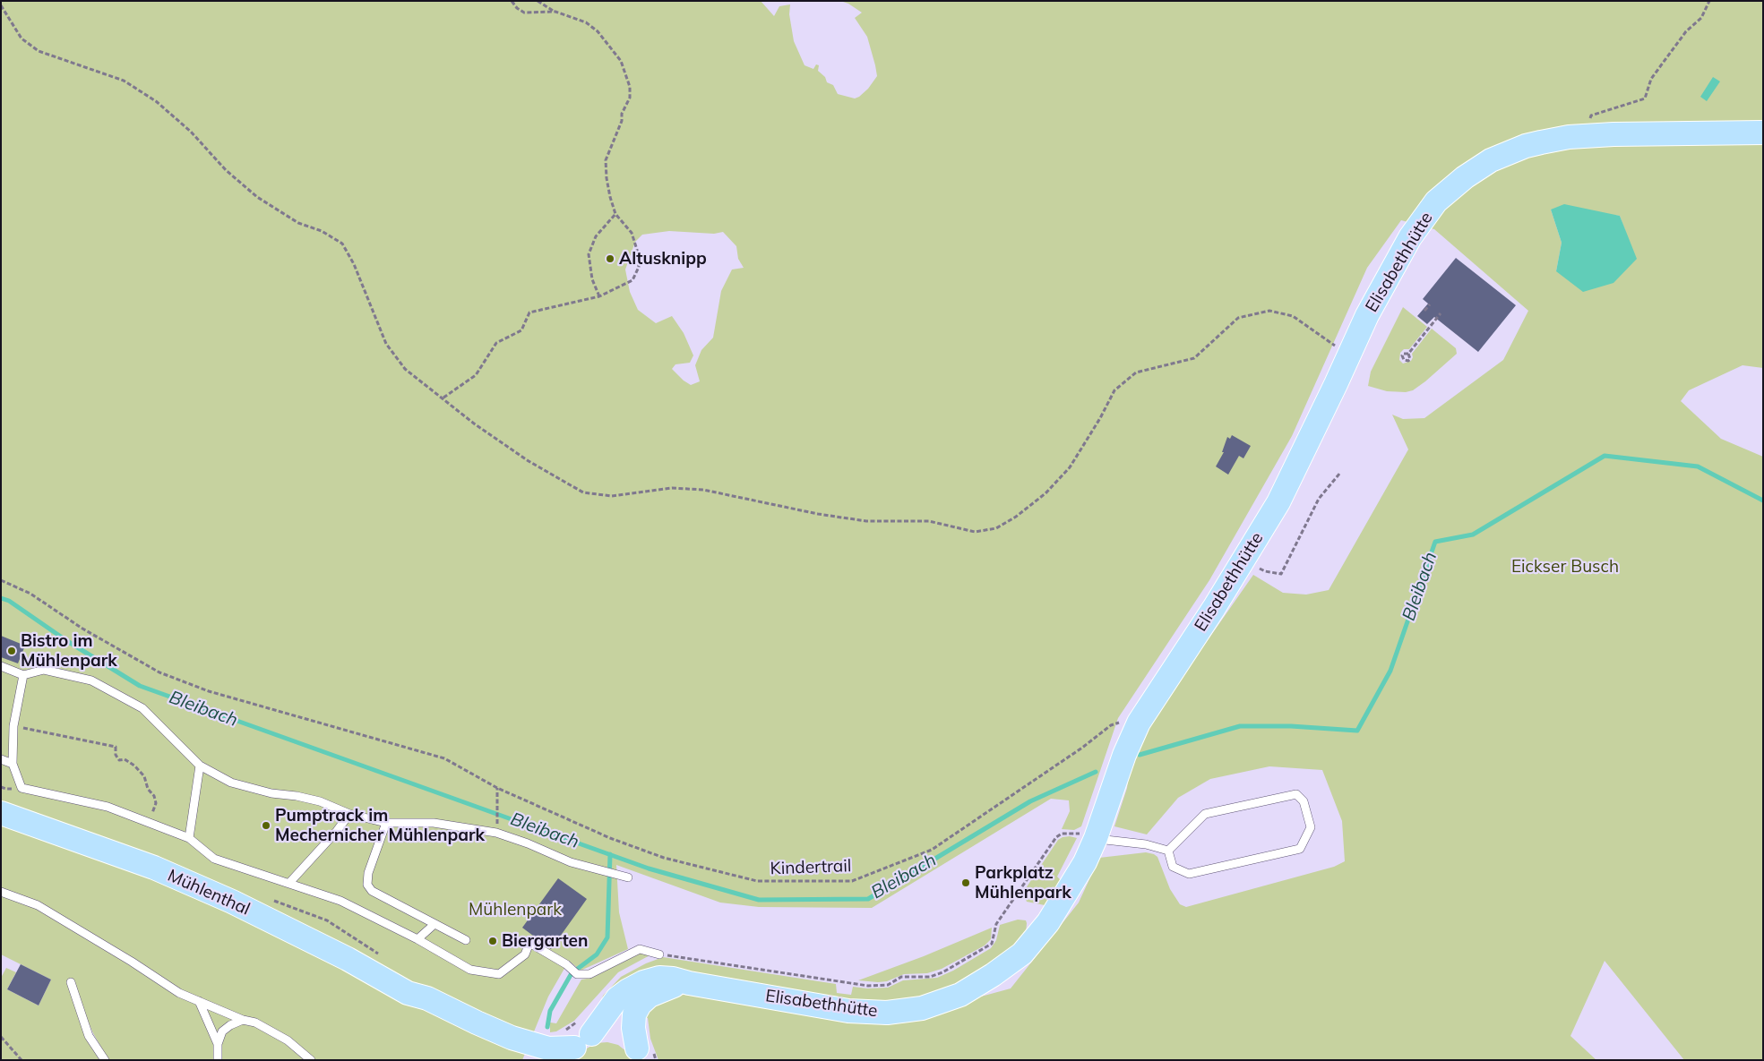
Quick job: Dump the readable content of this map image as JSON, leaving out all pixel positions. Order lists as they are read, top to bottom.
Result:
{
  "streets": {
    "main road": ["Elisabethhütte", "Mühlenthal"],
    "path": ["Kindertrail"]
  },
  "crossings": [
    ["Elisabethhütte", "Mühlenthal"]
  ],
  "water": ["Bleibach"],
  "parks": ["Eickser Busch", "Mühlenpark"],
  "places": [
    "Altusknipp",
    "Bistro im Mühlenpark",
    "Pumptrack im Mechernicher Mühlenpark",
    "Parkplatz Mühlenpark",
    "Biergarten"
  ]
}
